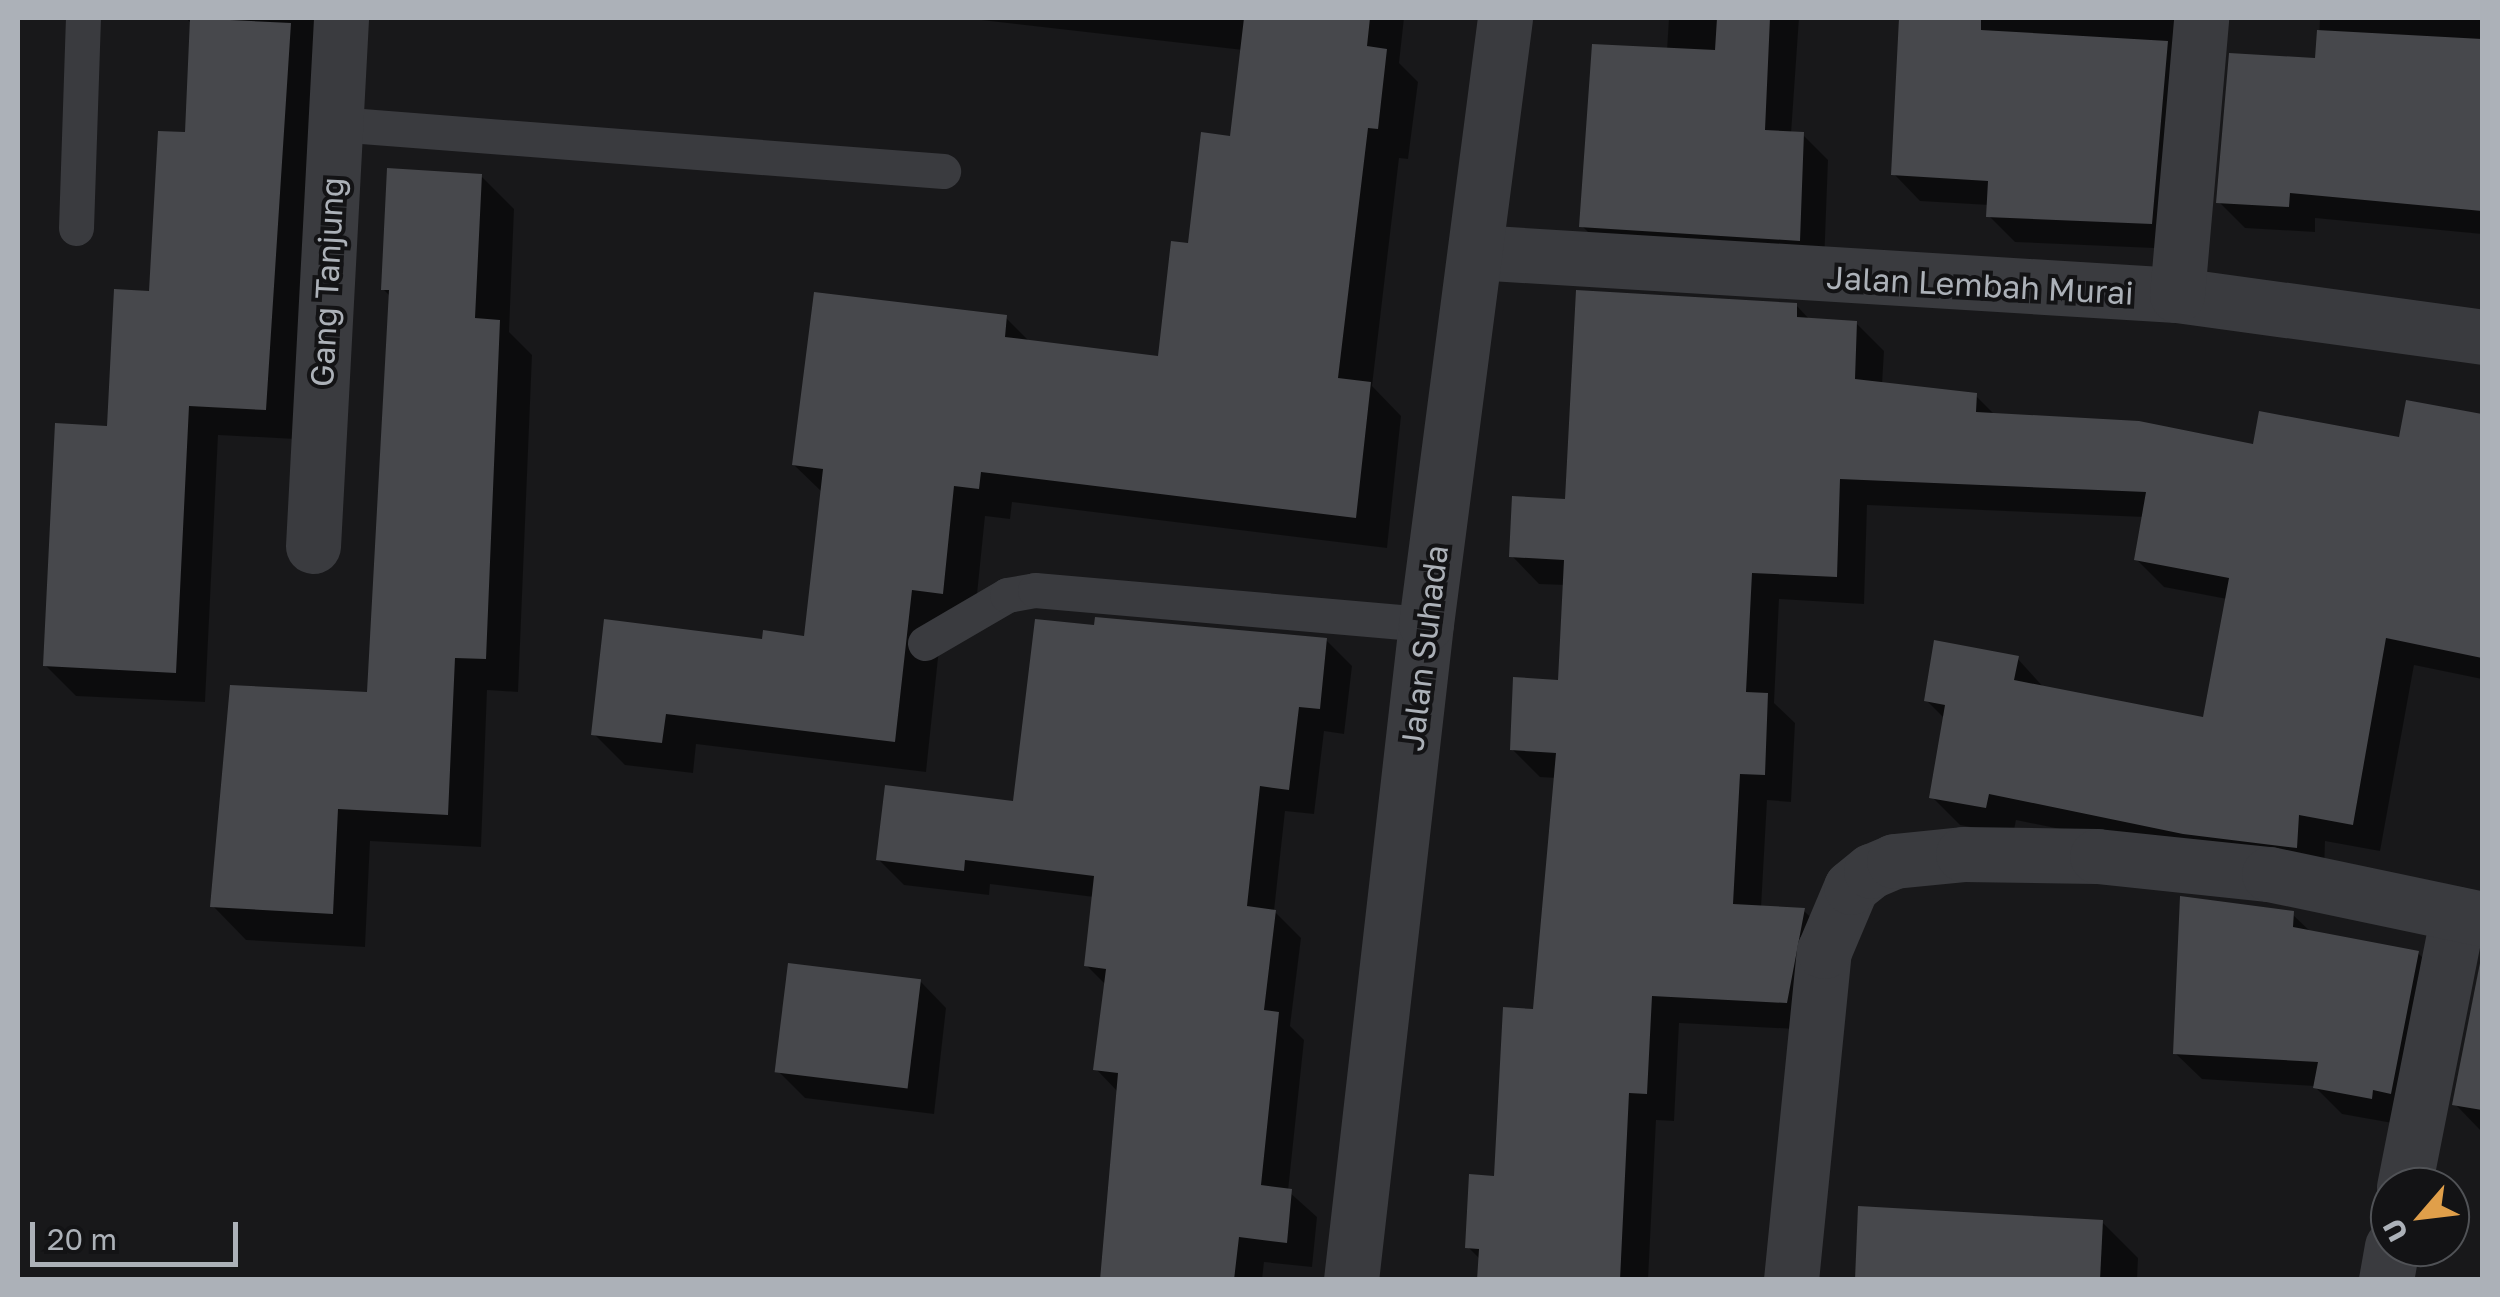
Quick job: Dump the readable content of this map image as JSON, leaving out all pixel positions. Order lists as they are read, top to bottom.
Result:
{
  "streets": {
    "street": ["Gang Tanjung", "Jalan Lembah Murai", "Jalan Suhada"]
  },
  "crossings": [
    ["Jalan Lembah Murai", "Jalan Suhada"]
  ],
  "scale_bar": "20 m",
  "north": "bottom left"
}
